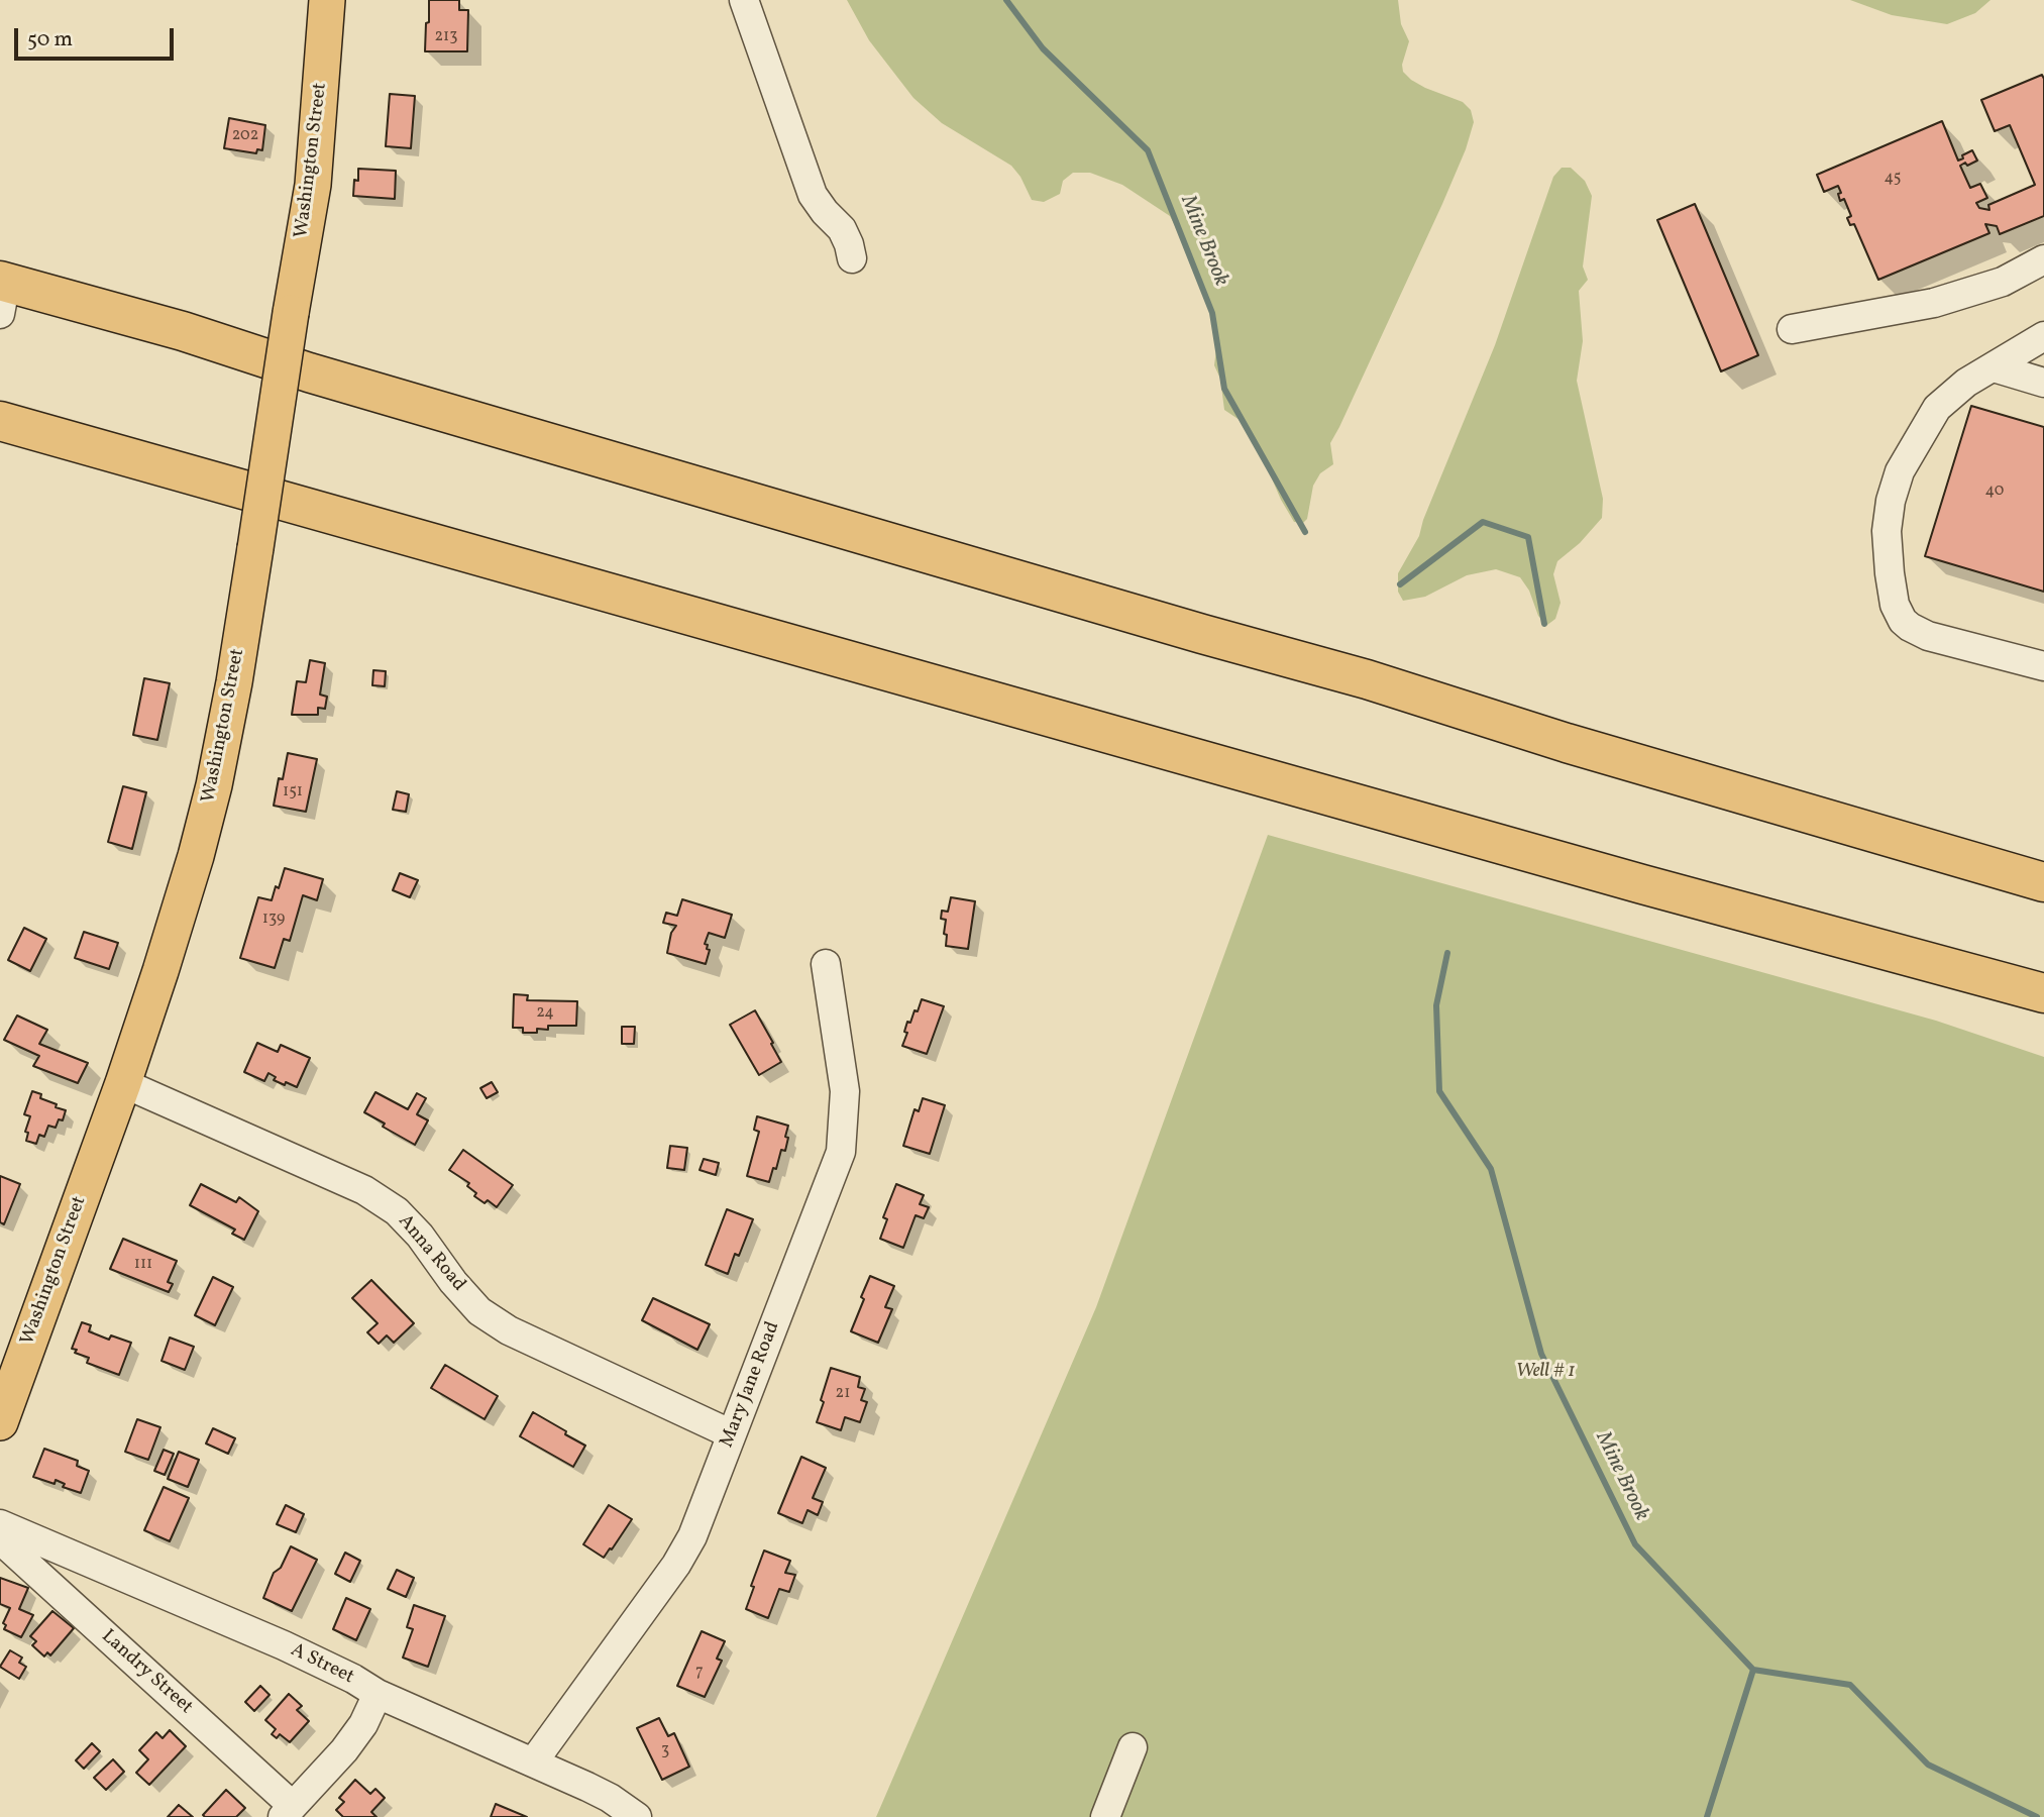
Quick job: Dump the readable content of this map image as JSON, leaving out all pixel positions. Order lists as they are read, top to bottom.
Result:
{
  "streets": {
    "main road": ["Washington Street"],
    "street": [
      "Anna Road",
      "Mary Jane Road",
      "A Street",
      "Landry Street"
    ]
  },
  "crossings": [
    ["Washington Street", "Anna Road"],
    ["Anna Road", "Mary Jane Road"],
    ["Mary Jane Road", "A Street"]
  ],
  "water": ["Mine Brook"],
  "parks": ["Well # 1"],
  "house_numbers": [
    "213",
    "202",
    "45",
    "40",
    "151",
    "139",
    "24",
    "111",
    "21",
    "7",
    "3"
  ],
  "scale_bar": "50 m"
}
